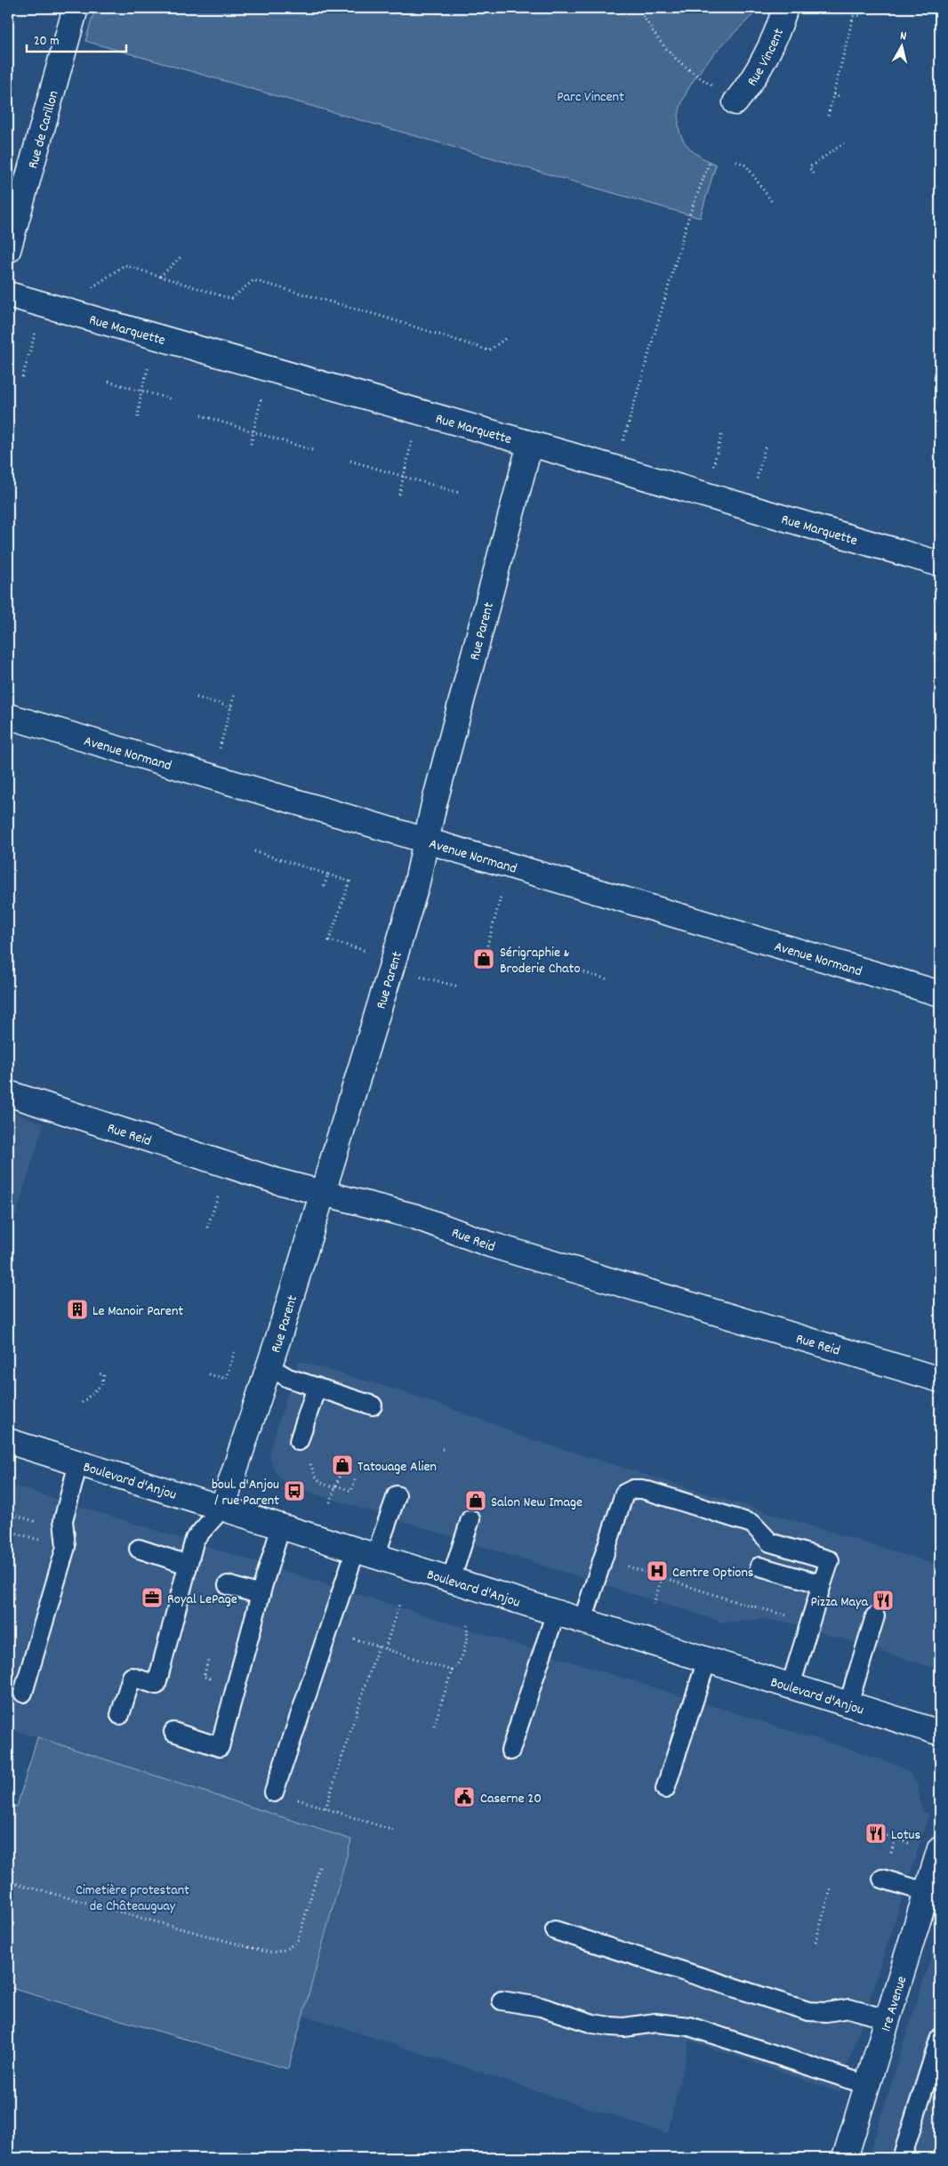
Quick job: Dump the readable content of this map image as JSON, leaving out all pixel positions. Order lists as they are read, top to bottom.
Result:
{
  "streets": {
    "street": [
      "Rue Vincent",
      "Rue de Carillon",
      "Rue Marquette",
      "Rue Parent",
      "Avenue Normand",
      "Rue Reid",
      "Boulevard d'Anjou",
      "1re Avenue"
    ]
  },
  "crossings": [
    ["Rue Marquette", "Rue Parent"],
    ["Rue Parent", "Avenue Normand"],
    ["Rue Parent", "Rue Reid"],
    ["Rue Parent", "Boulevard d'Anjou"]
  ],
  "parks": ["Parc Vincent", "Cimetière protestant de Châteauguay"],
  "places": {
    "shop": ["Sérigraphie & Broderie Chato", "Tatouage Alien", "Salon New Image"],
    "building": ["Le Manoir Parent"],
    "bus stop": ["boul. d'Anjou / rue Parent"],
    "hospital": ["Centre Options"],
    "office": ["Royal LePage"],
    "restaurant": ["Pizza Maya", "Lotus"],
    "public building": ["Caserne 20"]
  },
  "scale_bar": "20 m",
  "north": "top"
}
